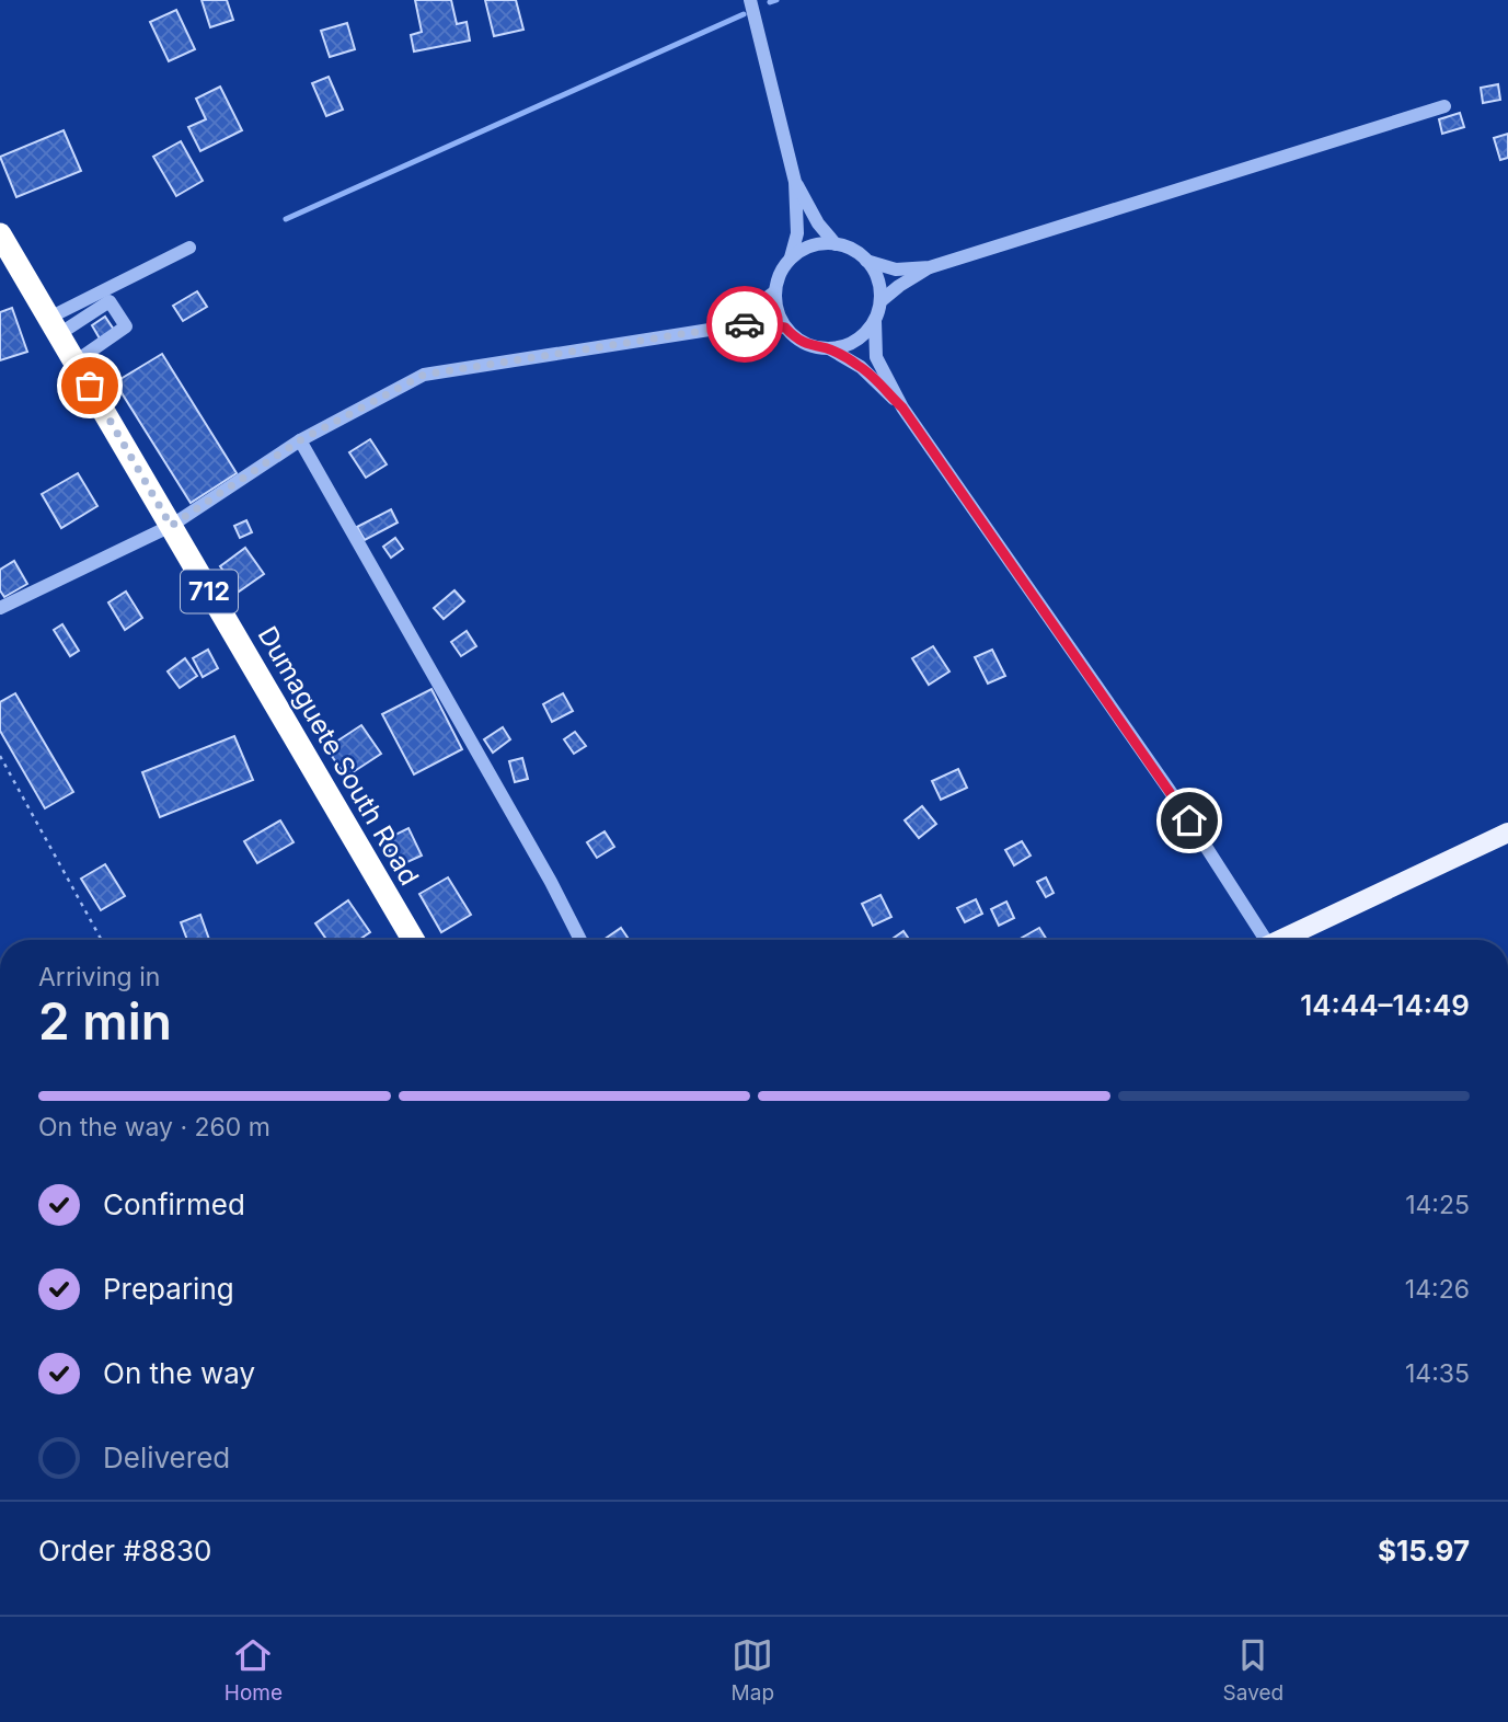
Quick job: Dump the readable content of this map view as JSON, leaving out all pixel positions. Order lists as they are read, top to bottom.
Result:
{
  "streets": {
    "highway": ["712", "Dumaguete South Road"]
  },
  "page": {
    "heading": ["2 min", "Arriving in", "14:44–14:49"],
    "panel": ["Order #8830", "$15.97"],
    "bar": "On the way · 260 m",
    "list": [
      ["Confirmed", "14:25"],
      ["Preparing", "14:26"],
      ["On the way", "14:35"],
      "Delivered"
    ],
    "tabs": ["Home", "Map", "Saved"]
  }
}
